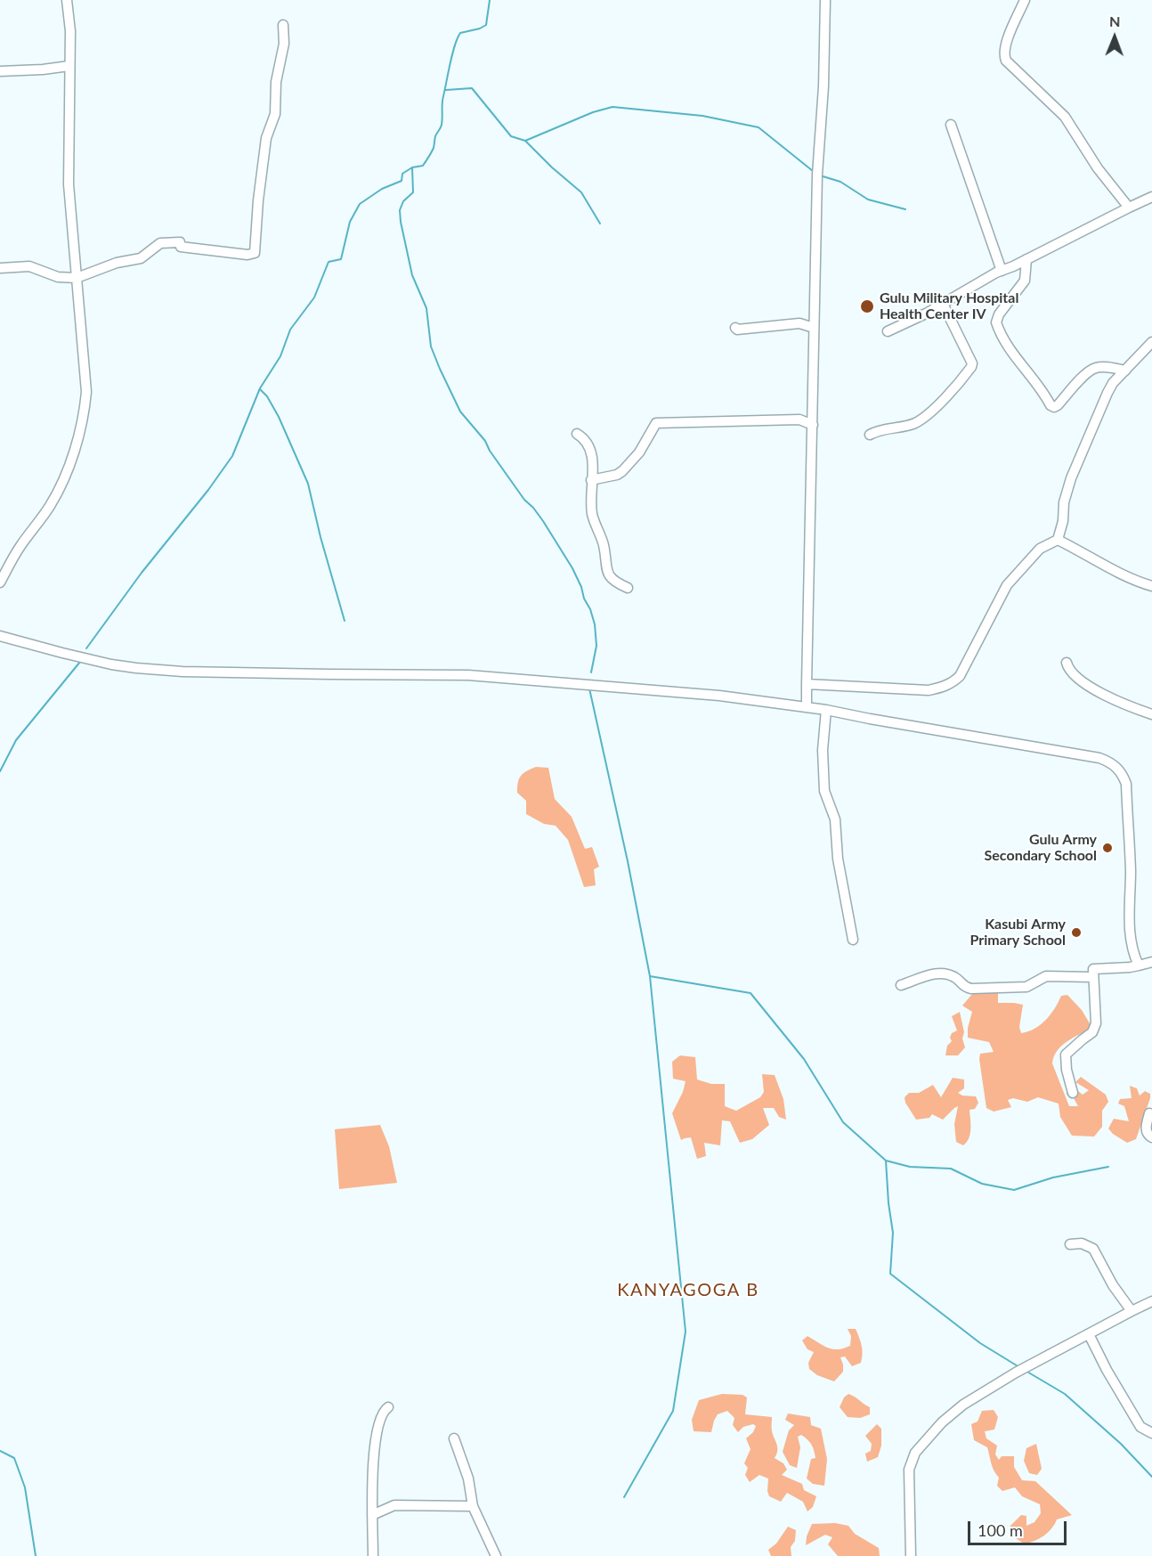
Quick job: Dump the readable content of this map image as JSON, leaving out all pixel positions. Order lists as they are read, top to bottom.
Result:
{
  "districts": ["KANYAGOGA B"],
  "places": ["Gulu Military Hospital Health Center IV", "Gulu Army Secondary School", "Kasubi Army Primary School"],
  "scale_bar": "100 m",
  "north": "top"
}
